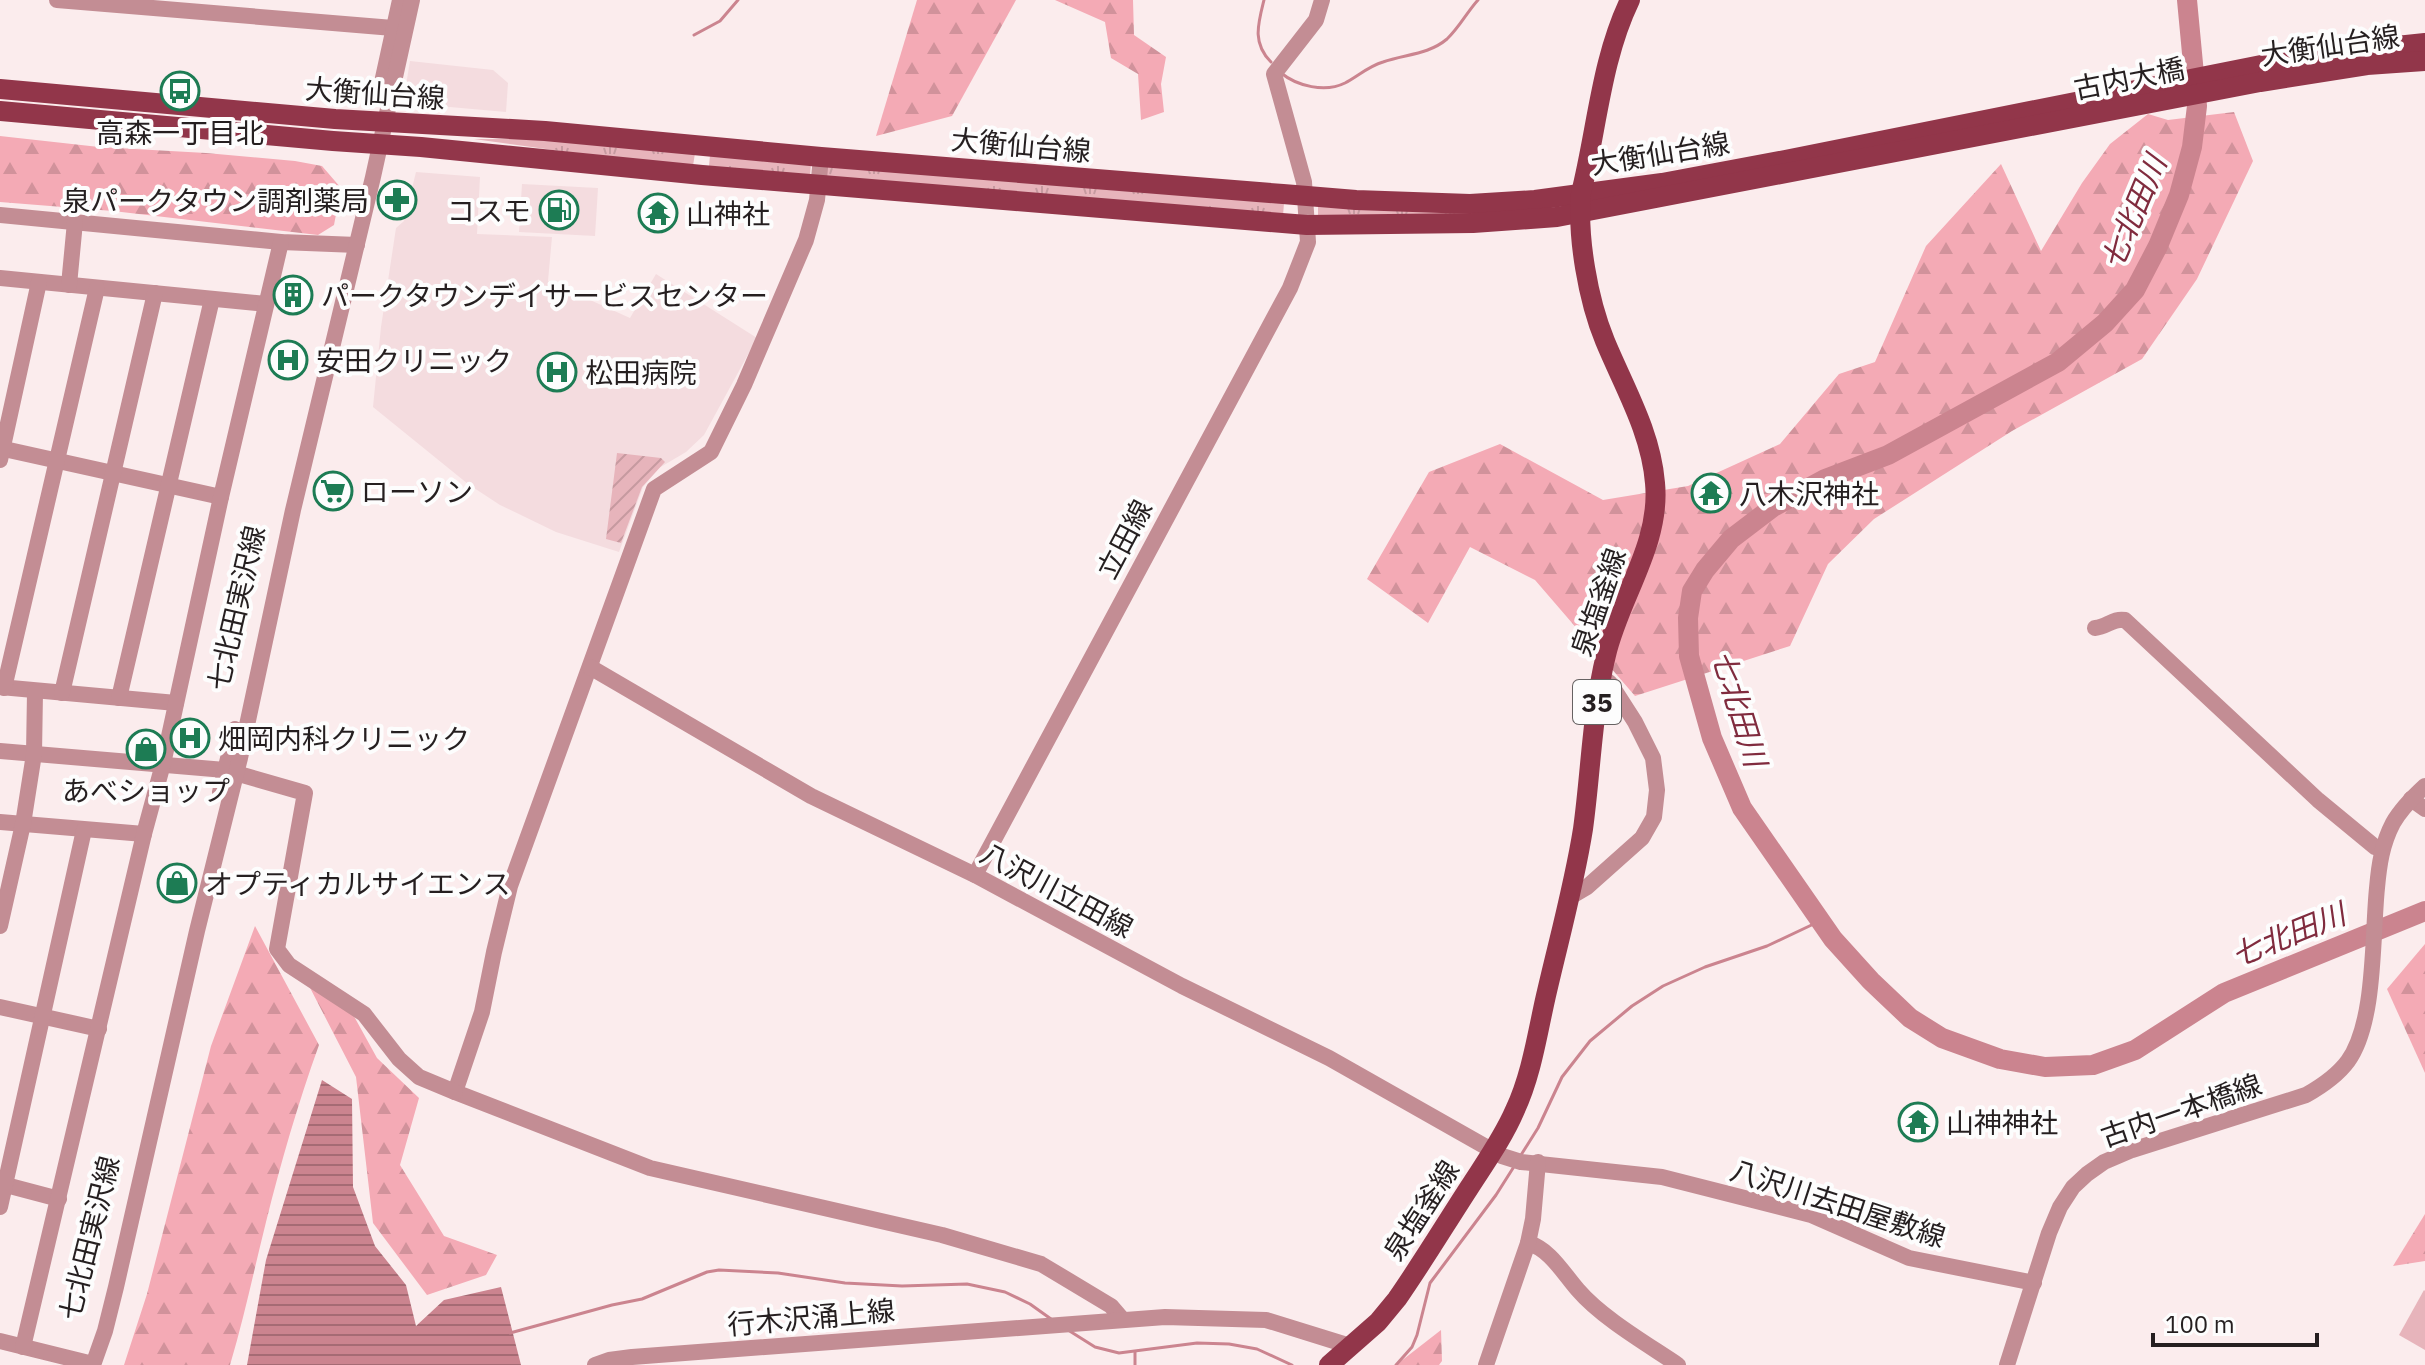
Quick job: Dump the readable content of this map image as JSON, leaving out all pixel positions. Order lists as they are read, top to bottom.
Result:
{
  "streets": {
    "main road": [
      "大衡仙台線",
      "古内大橋",
      "泉塩釜線",
      "35"
    ],
    "street": [
      "立田線",
      "八沢川立田線",
      "古内一本橋線",
      "八沢川去田屋敷線",
      "行木沢涌上線"
    ]
  },
  "crossings": [
    ["大衡仙台線", "古内大橋"],
    ["大衡仙台線", "立田線"],
    ["大衡仙台線", "泉塩釜線"],
    ["立田線", "八沢川立田線"],
    ["泉塩釜線", "八沢川立田線"],
    ["泉塩釜線", "行木沢涌上線"],
    ["八沢川立田線", "八沢川去田屋敷線"],
    ["古内一本橋線", "八沢川去田屋敷線"]
  ],
  "water": ["七北田川"],
  "places": {
    "bus stop": ["高森一丁目北"],
    "pharmacy": ["泉パークタウン調剤薬局"],
    "fuel station": ["コスモ"],
    "temple": ["山神社", "八木沢神社", "山神神社"],
    "building": ["パークタウンデイサービスセンター"],
    "hospital": ["安田クリニック", "松田病院", "畑岡内科クリニック"],
    "supermarket": ["ローソン"],
    "shop": ["あべショップ", "オプティカルサイエンス"]
  },
  "scale_bar": "100 m"
}
